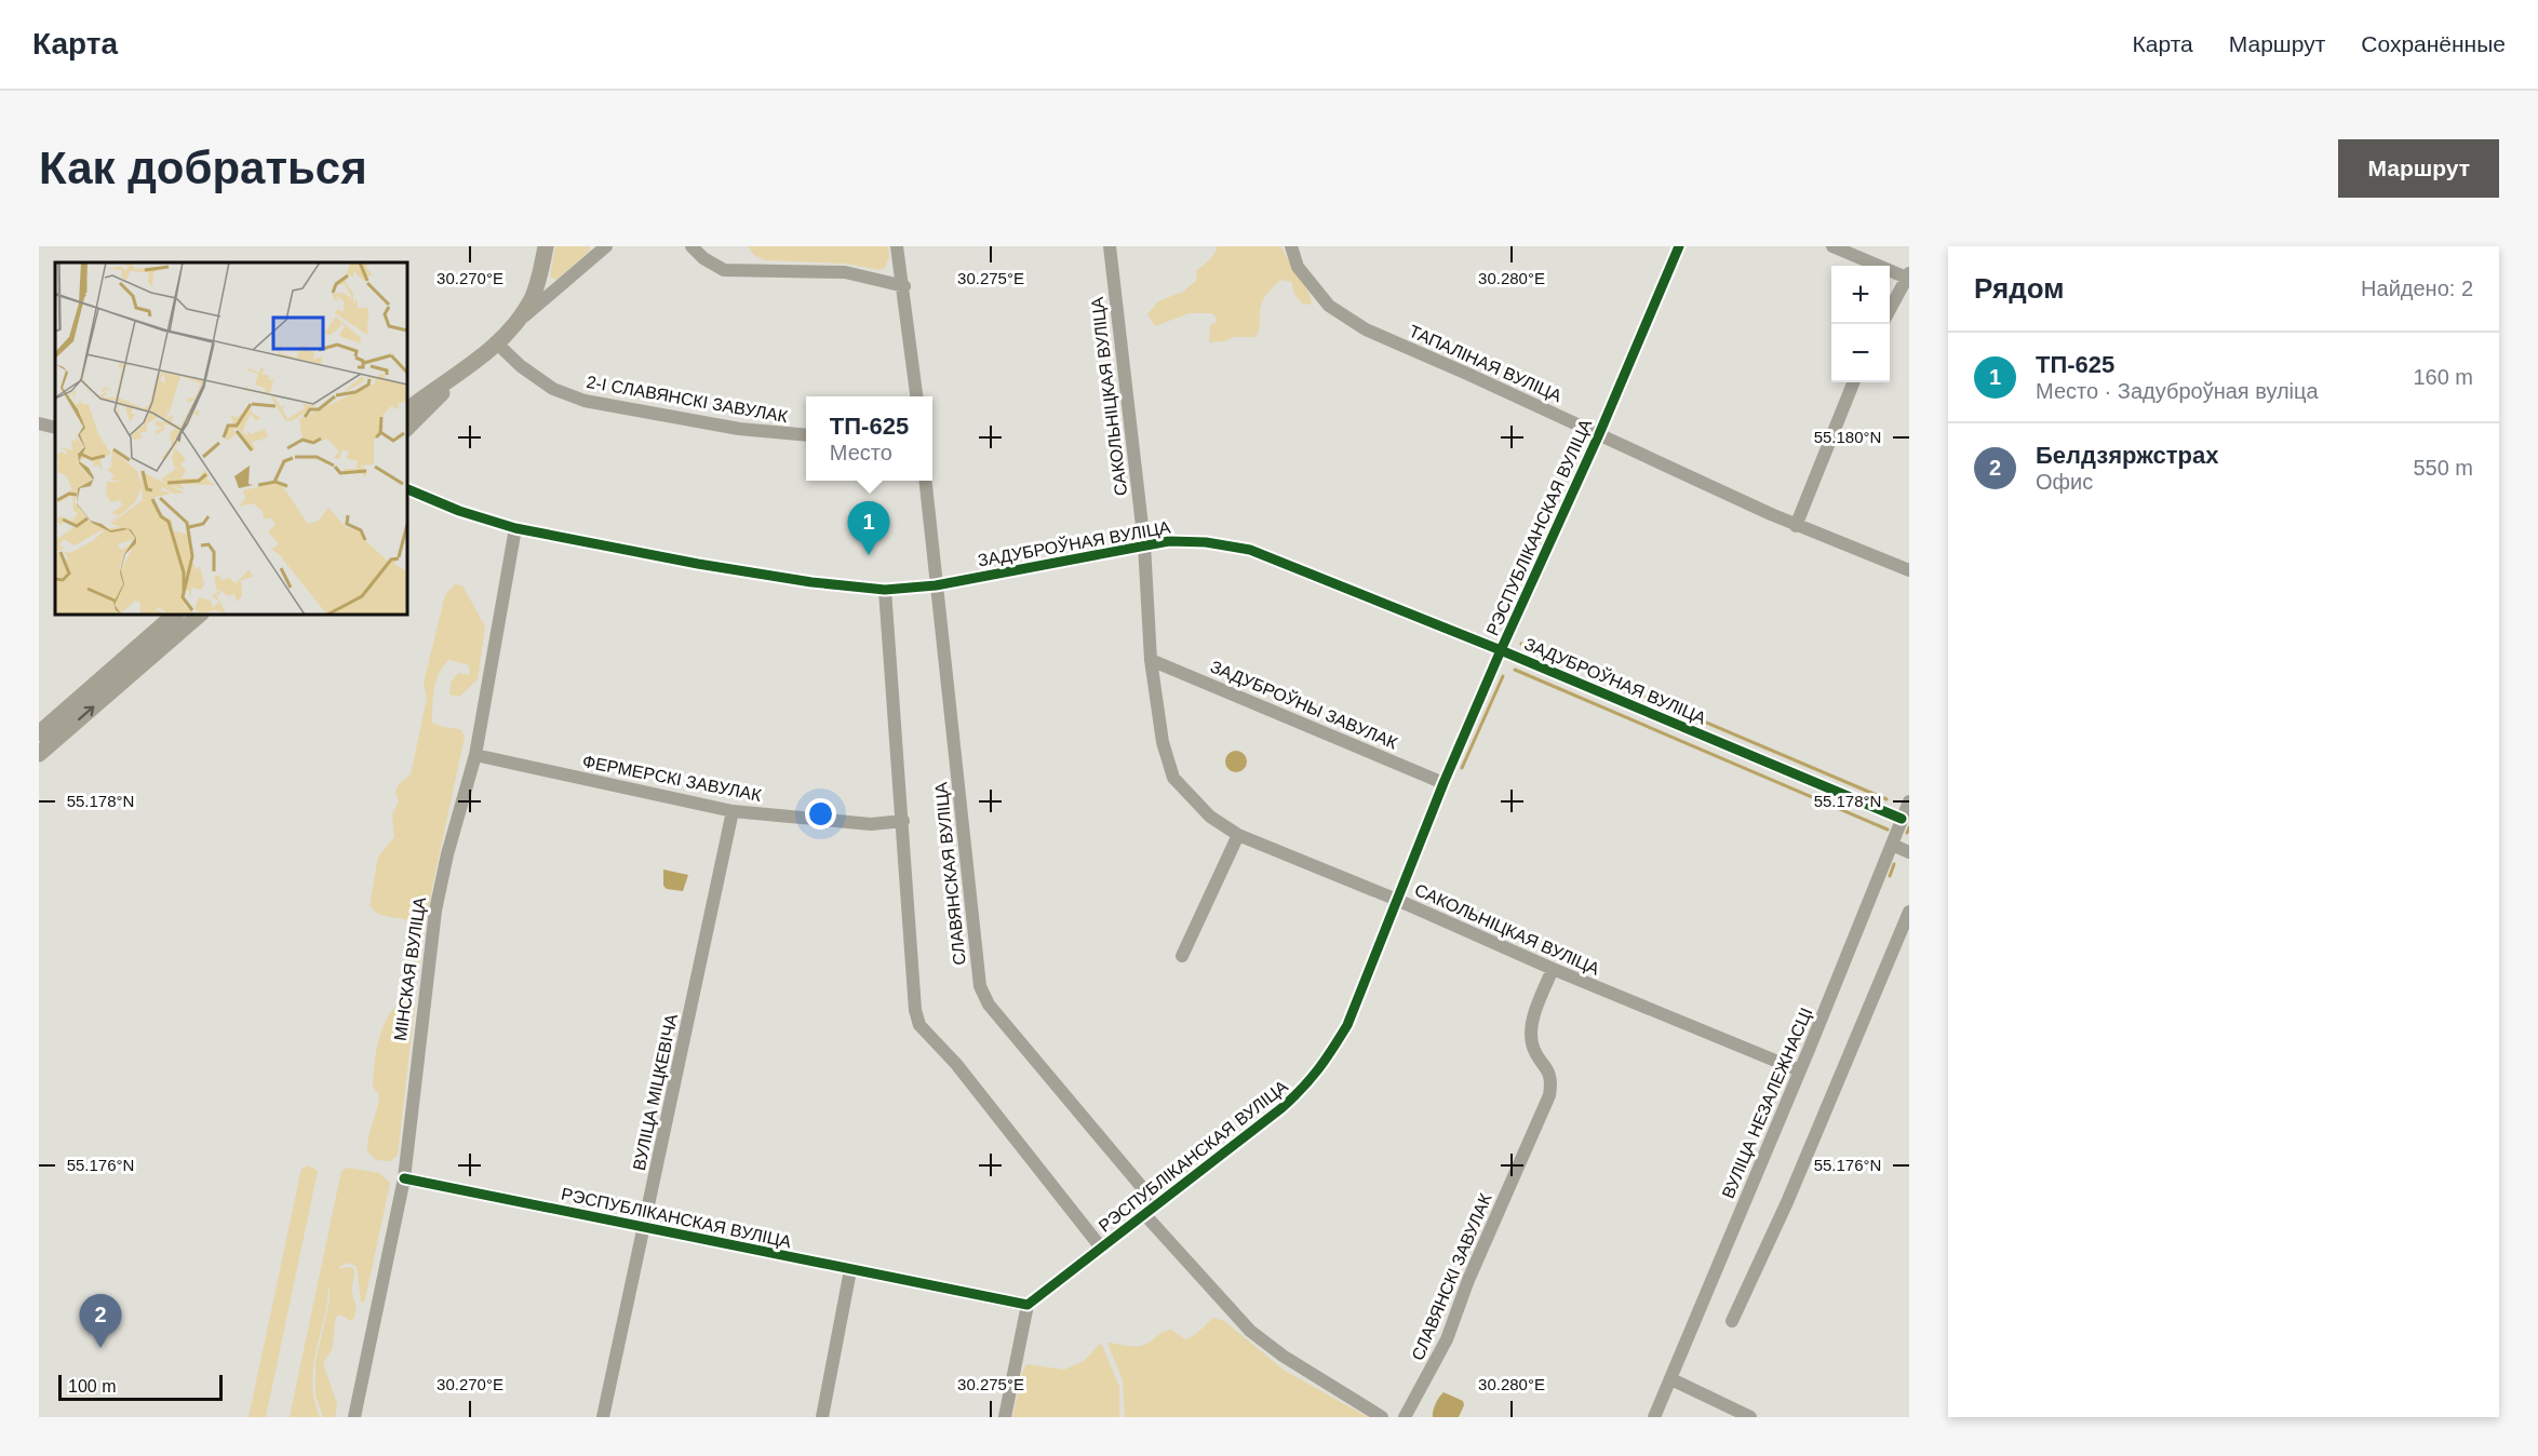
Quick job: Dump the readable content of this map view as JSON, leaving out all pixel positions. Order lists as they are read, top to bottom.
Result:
{
  "streets": {
    "street": [
      "ТАПАЛІНАЯ ВУЛІЦА",
      "САКОЛЬНІЦКАЯ ВУЛІЦА",
      "2-І СЛАВЯНСКІ ЗАВУЛАК",
      "РЭСПУБЛІКАНСКАЯ ВУЛІЦА",
      "ЗАДУБРОЎНАЯ ВУЛІЦА",
      "ЗАДУБРОЎНЫ ЗАВУЛАК",
      "ФЕРМЕРСКІ ЗАВУЛАК",
      "СЛАВЯНСКАЯ ВУЛІЦА",
      "МІНСКАЯ ВУЛІЦА",
      "ВУЛІЦА МІЦКЕВІЧА",
      "ВУЛІЦА НЕЗАЛЕЖНАСЦІ",
      "СЛАВЯНСКІ ЗАВУЛАК"
    ]
  },
  "crossings": [
    ["ТАПАЛІНАЯ ВУЛІЦА", "РЭСПУБЛІКАНСКАЯ ВУЛІЦА"],
    ["САКОЛЬНІЦКАЯ ВУЛІЦА", "РЭСПУБЛІКАНСКАЯ ВУЛІЦА"],
    ["САКОЛЬНІЦКАЯ ВУЛІЦА", "ЗАДУБРОЎНАЯ ВУЛІЦА"],
    ["САКОЛЬНІЦКАЯ ВУЛІЦА", "ЗАДУБРОЎНЫ ЗАВУЛАК"],
    ["САКОЛЬНІЦКАЯ ВУЛІЦА", "ВУЛІЦА НЕЗАЛЕЖНАСЦІ"],
    ["САКОЛЬНІЦКАЯ ВУЛІЦА", "СЛАВЯНСКІ ЗАВУЛАК"],
    ["РЭСПУБЛІКАНСКАЯ ВУЛІЦА", "ЗАДУБРОЎНАЯ ВУЛІЦА"],
    ["РЭСПУБЛІКАНСКАЯ ВУЛІЦА", "ЗАДУБРОЎНЫ ЗАВУЛАК"],
    ["РЭСПУБЛІКАНСКАЯ ВУЛІЦА", "СЛАВЯНСКАЯ ВУЛІЦА"],
    ["РЭСПУБЛІКАНСКАЯ ВУЛІЦА", "МІНСКАЯ ВУЛІЦА"],
    ["РЭСПУБЛІКАНСКАЯ ВУЛІЦА", "ВУЛІЦА МІЦКЕВІЧА"],
    ["ЗАДУБРОЎНАЯ ВУЛІЦА", "СЛАВЯНСКАЯ ВУЛІЦА"],
    ["ЗАДУБРОЎНАЯ ВУЛІЦА", "МІНСКАЯ ВУЛІЦА"],
    ["ЗАДУБРОЎНАЯ ВУЛІЦА", "ВУЛІЦА НЕЗАЛЕЖНАСЦІ"],
    ["ФЕРМЕРСКІ ЗАВУЛАК", "МІНСКАЯ ВУЛІЦА"],
    ["ФЕРМЕРСКІ ЗАВУЛАК", "ВУЛІЦА МІЦКЕВІЧА"]
  ],
  "scale_bar": "100 m",
  "page": {
    "header": "Карта",
    "nav": ["Карта", "Маршрут", "Сохранённые"],
    "buttons": "Маршрут",
    "title": "Как добраться",
    "heading": ["Рядом", "Найдено: 2"],
    "map_buttons": ["+", "−"],
    "list": [
      {
        "mark": "1",
        "name": "ТП-625",
        "note": "Место · Задуброўная вуліца",
        "value": "160 m"
      },
      {
        "mark": "2",
        "name": "Белдзяржстрах",
        "note": "Офис",
        "value": "550 m"
      }
    ],
    "popup": ["ТП-625", "Место"],
    "pins": ["1", "2"],
    "scale": "100 m"
  },
  "coordinates": [
    "30.270°E",
    "30.275°E",
    "30.280°E",
    "55.180°N",
    "55.178°N",
    "55.176°N"
  ]
}
